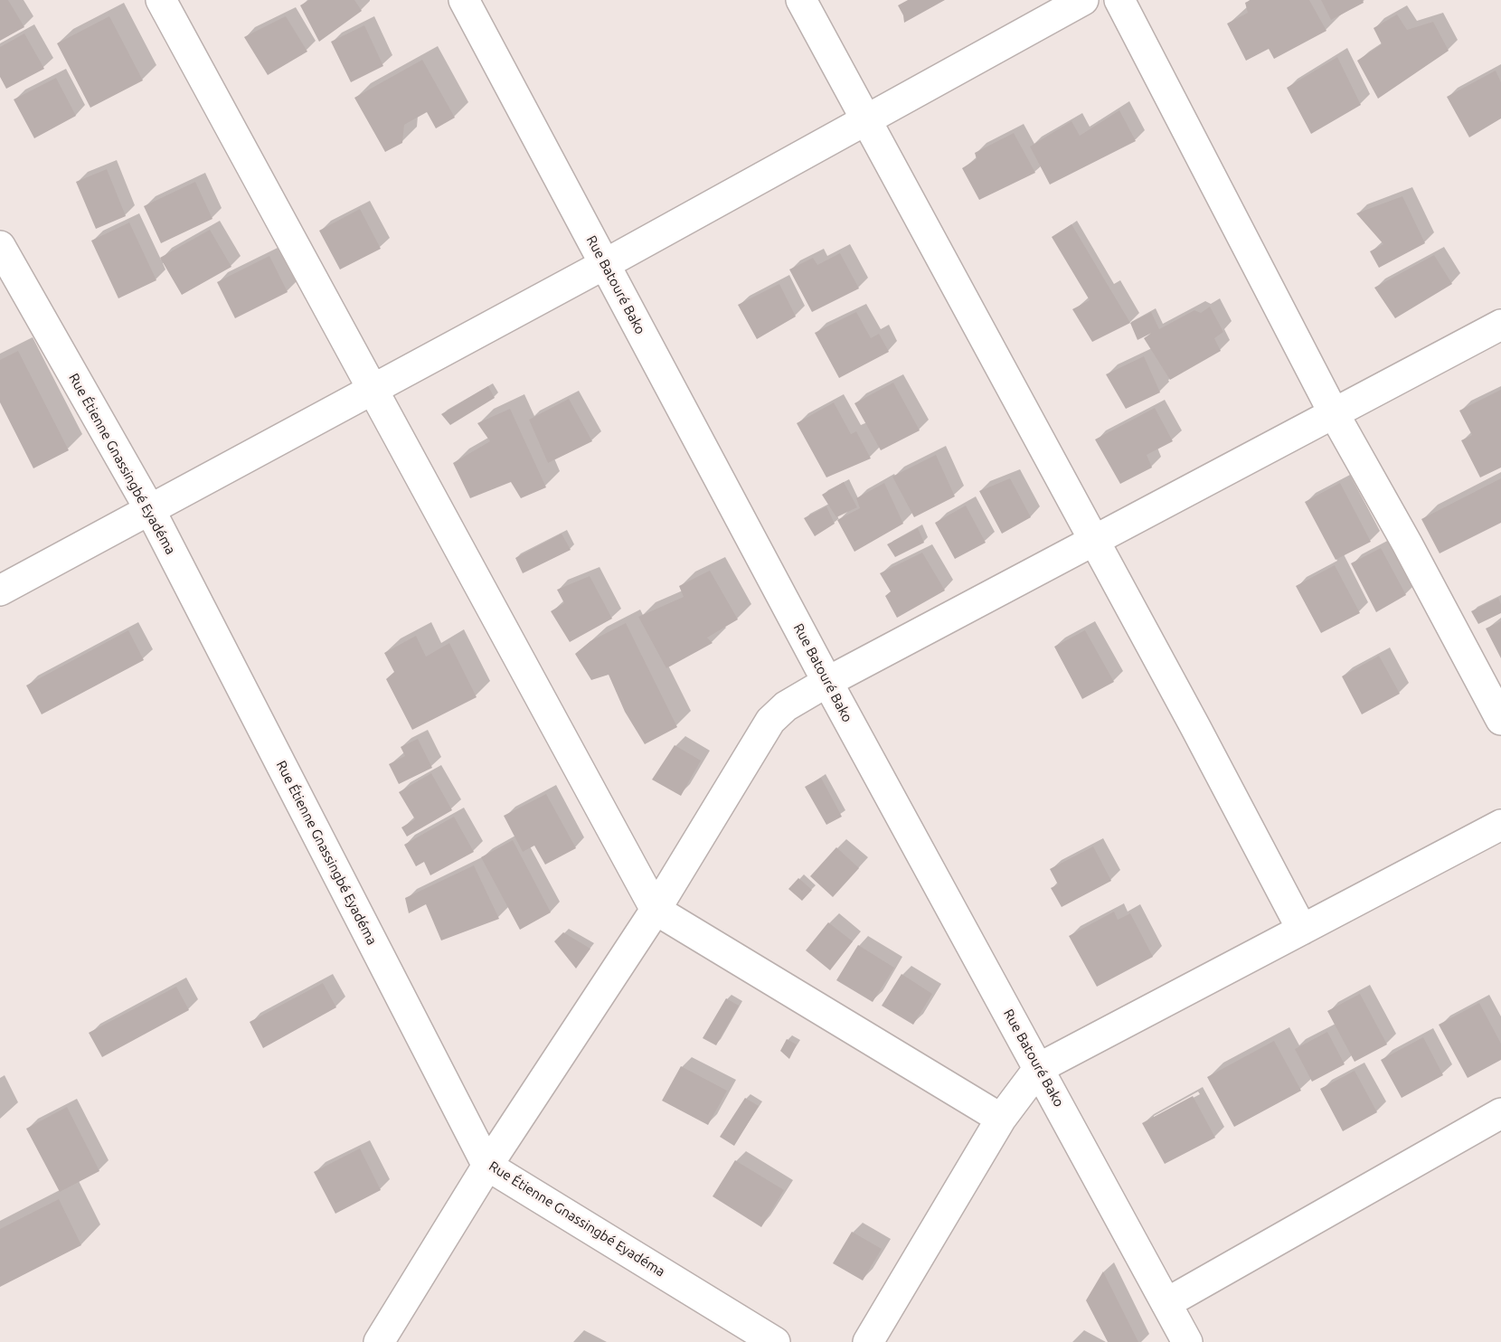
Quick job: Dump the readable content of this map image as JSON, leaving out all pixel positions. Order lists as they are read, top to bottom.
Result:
{
  "streets": {
    "street": ["Rue Batouré Bako", "Rue Étienne Gnassingbé Eyadéma"]
  }
}
